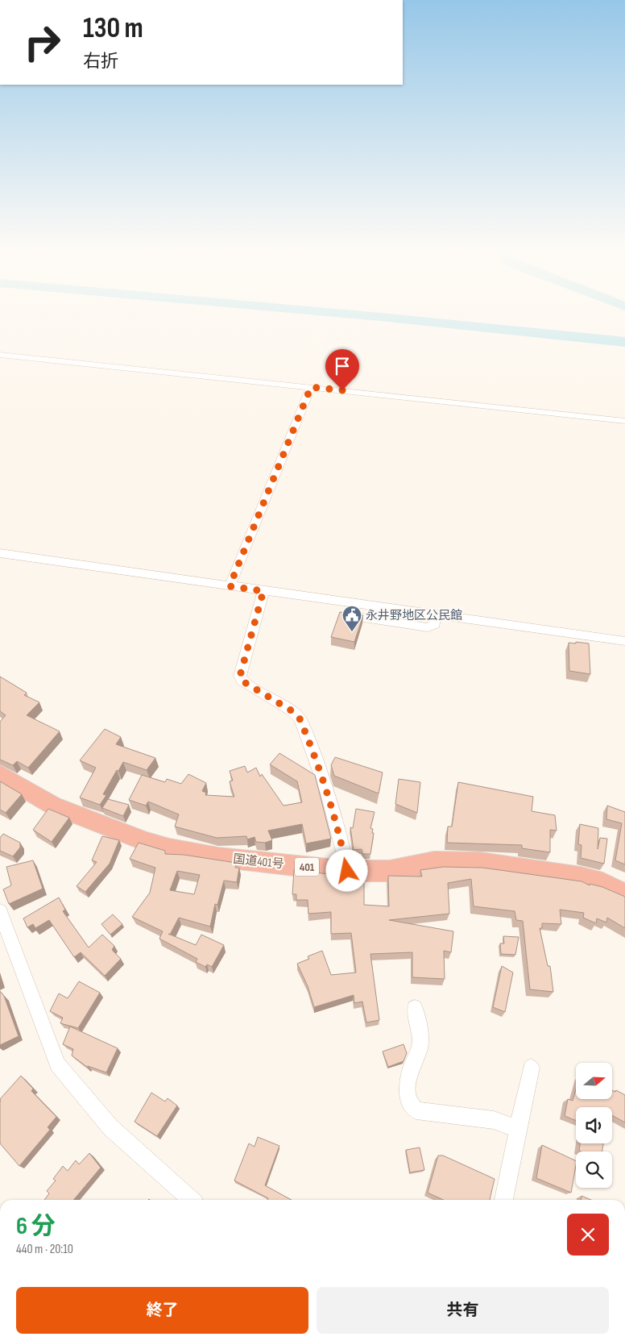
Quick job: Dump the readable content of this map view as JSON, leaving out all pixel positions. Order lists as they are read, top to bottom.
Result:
{
  "streets": {
    "highway": ["国道401号", "401"]
  },
  "places": {
    "public building": ["永井野地区公民館"]
  },
  "north": "right",
  "page": {
    "turn": ["130 m", "右折"],
    "heading": ["6 分", "440 m · 20:10"],
    "buttons": ["終了", "共有"]
  }
}
